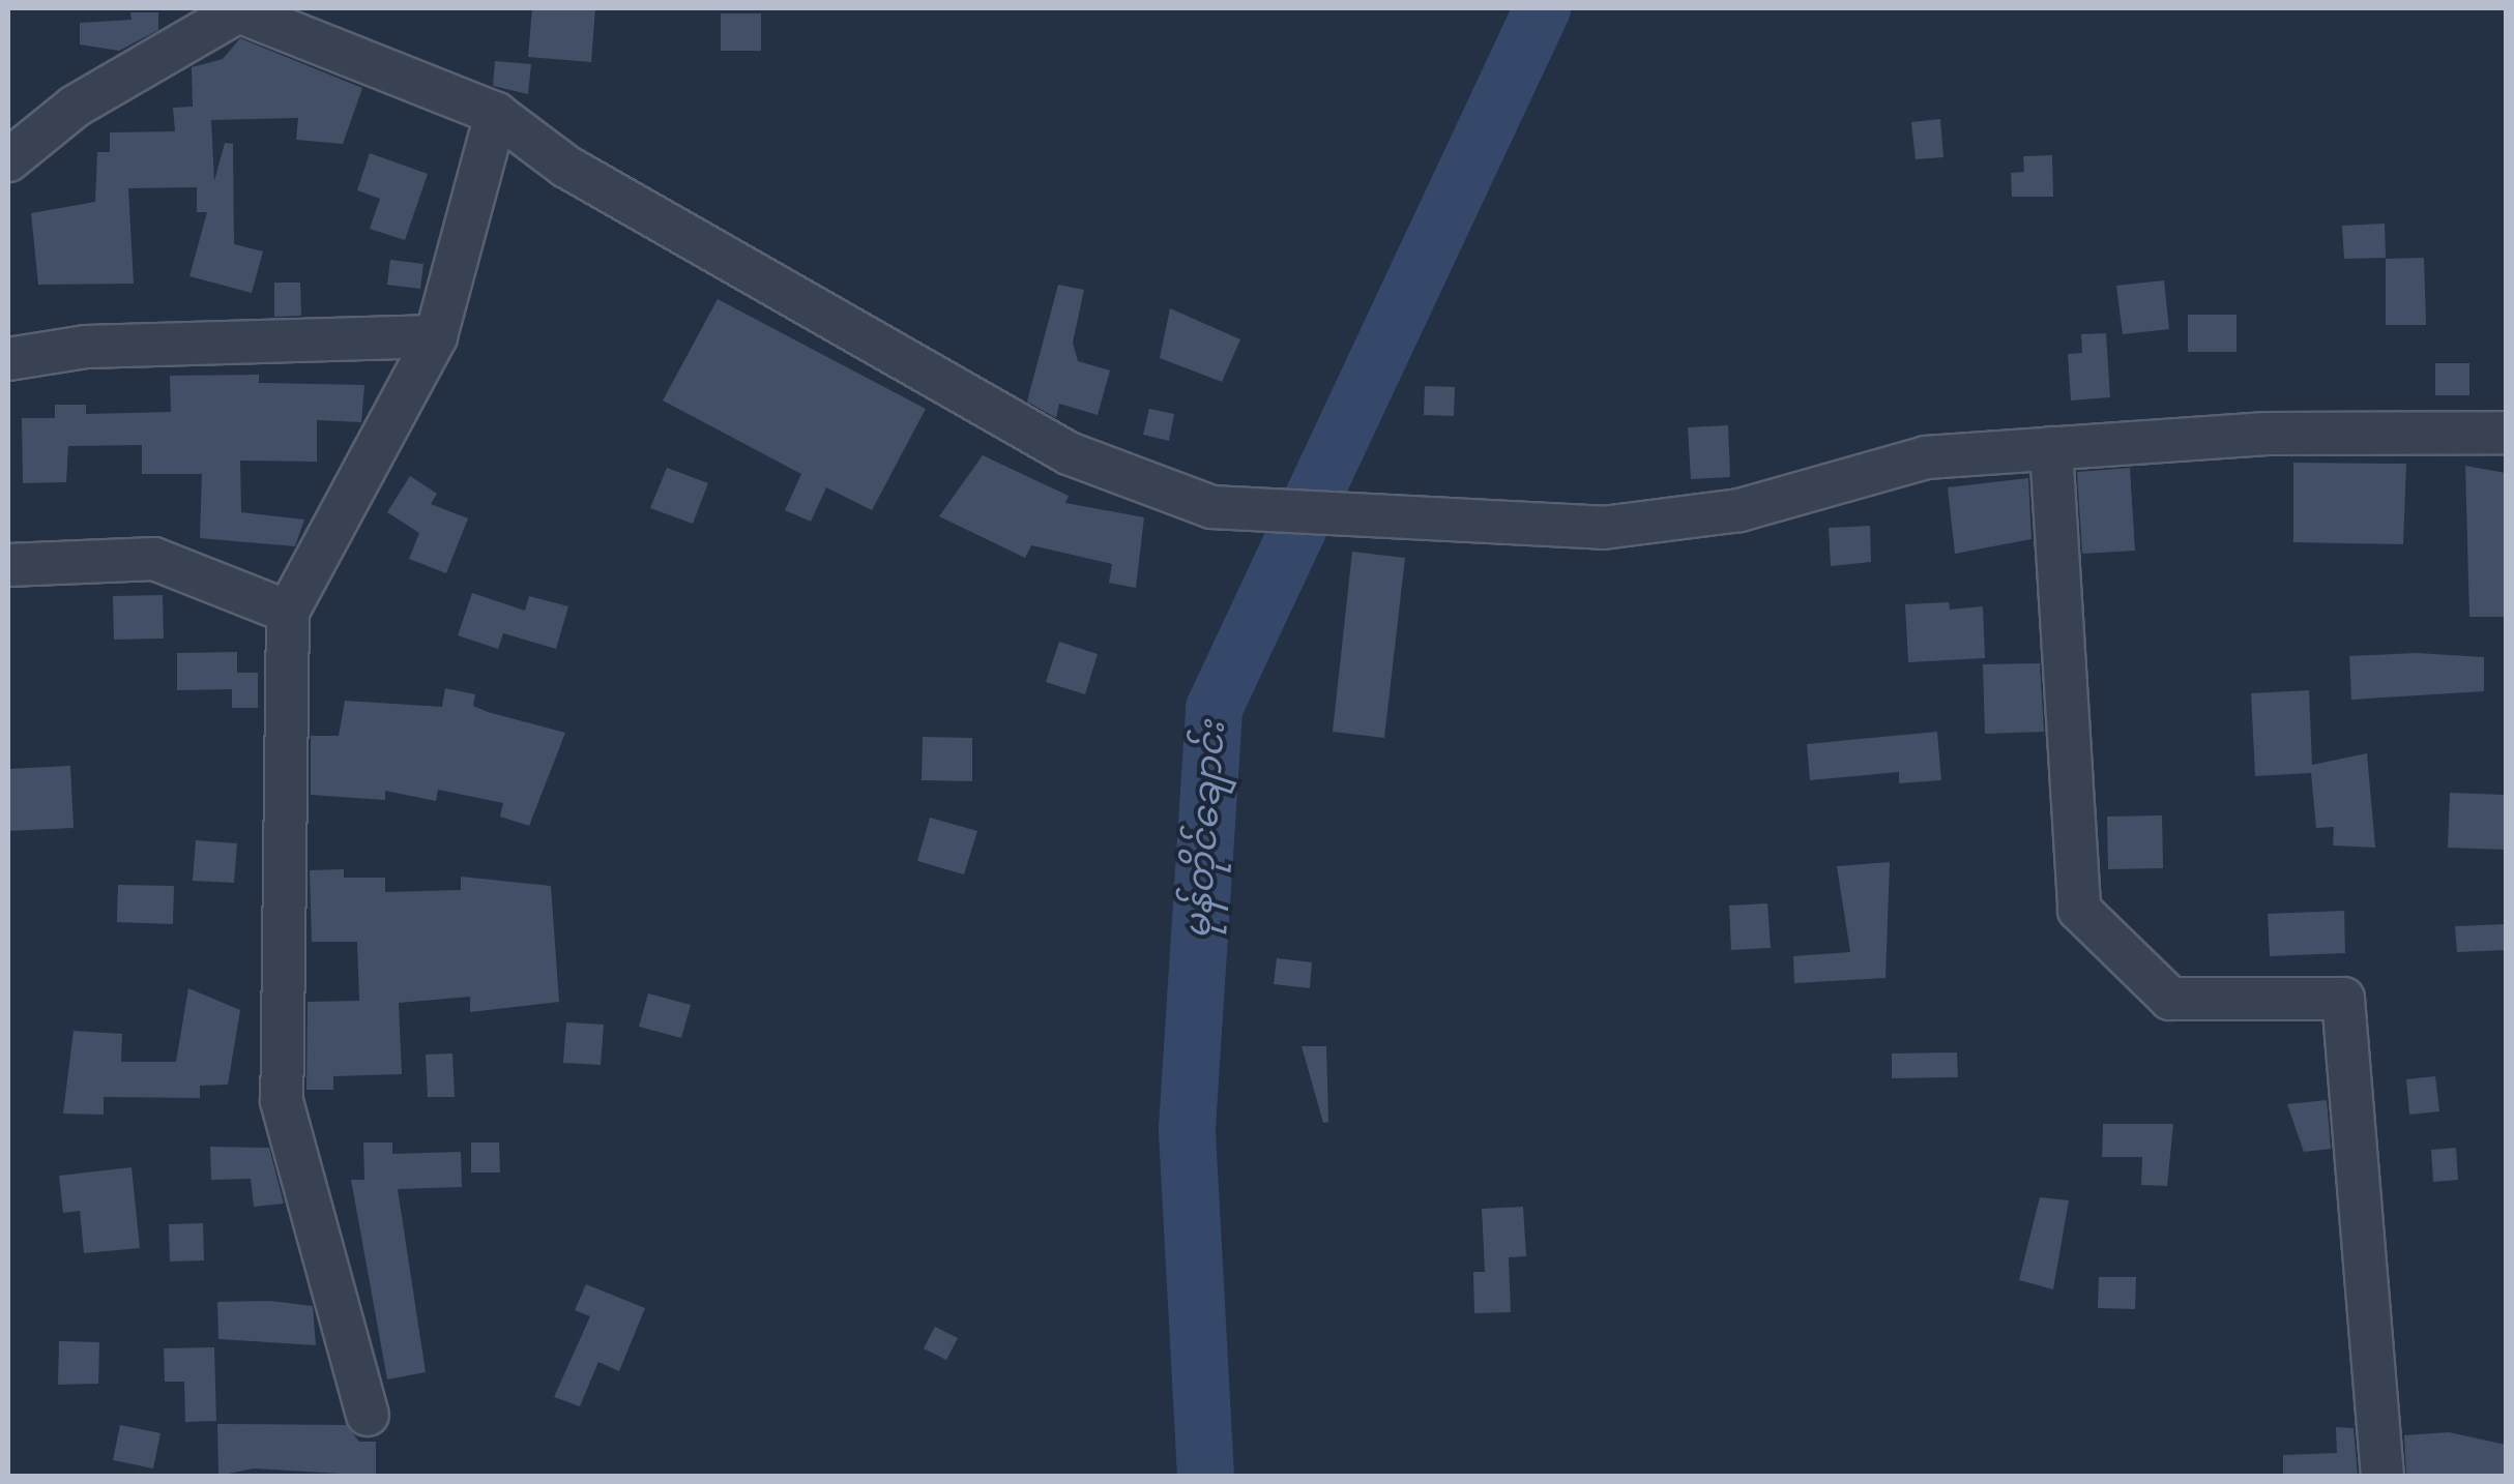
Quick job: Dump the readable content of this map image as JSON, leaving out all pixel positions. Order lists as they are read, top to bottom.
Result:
{
  "water": ["မုန်တိုင်ချောင်း"]
}
